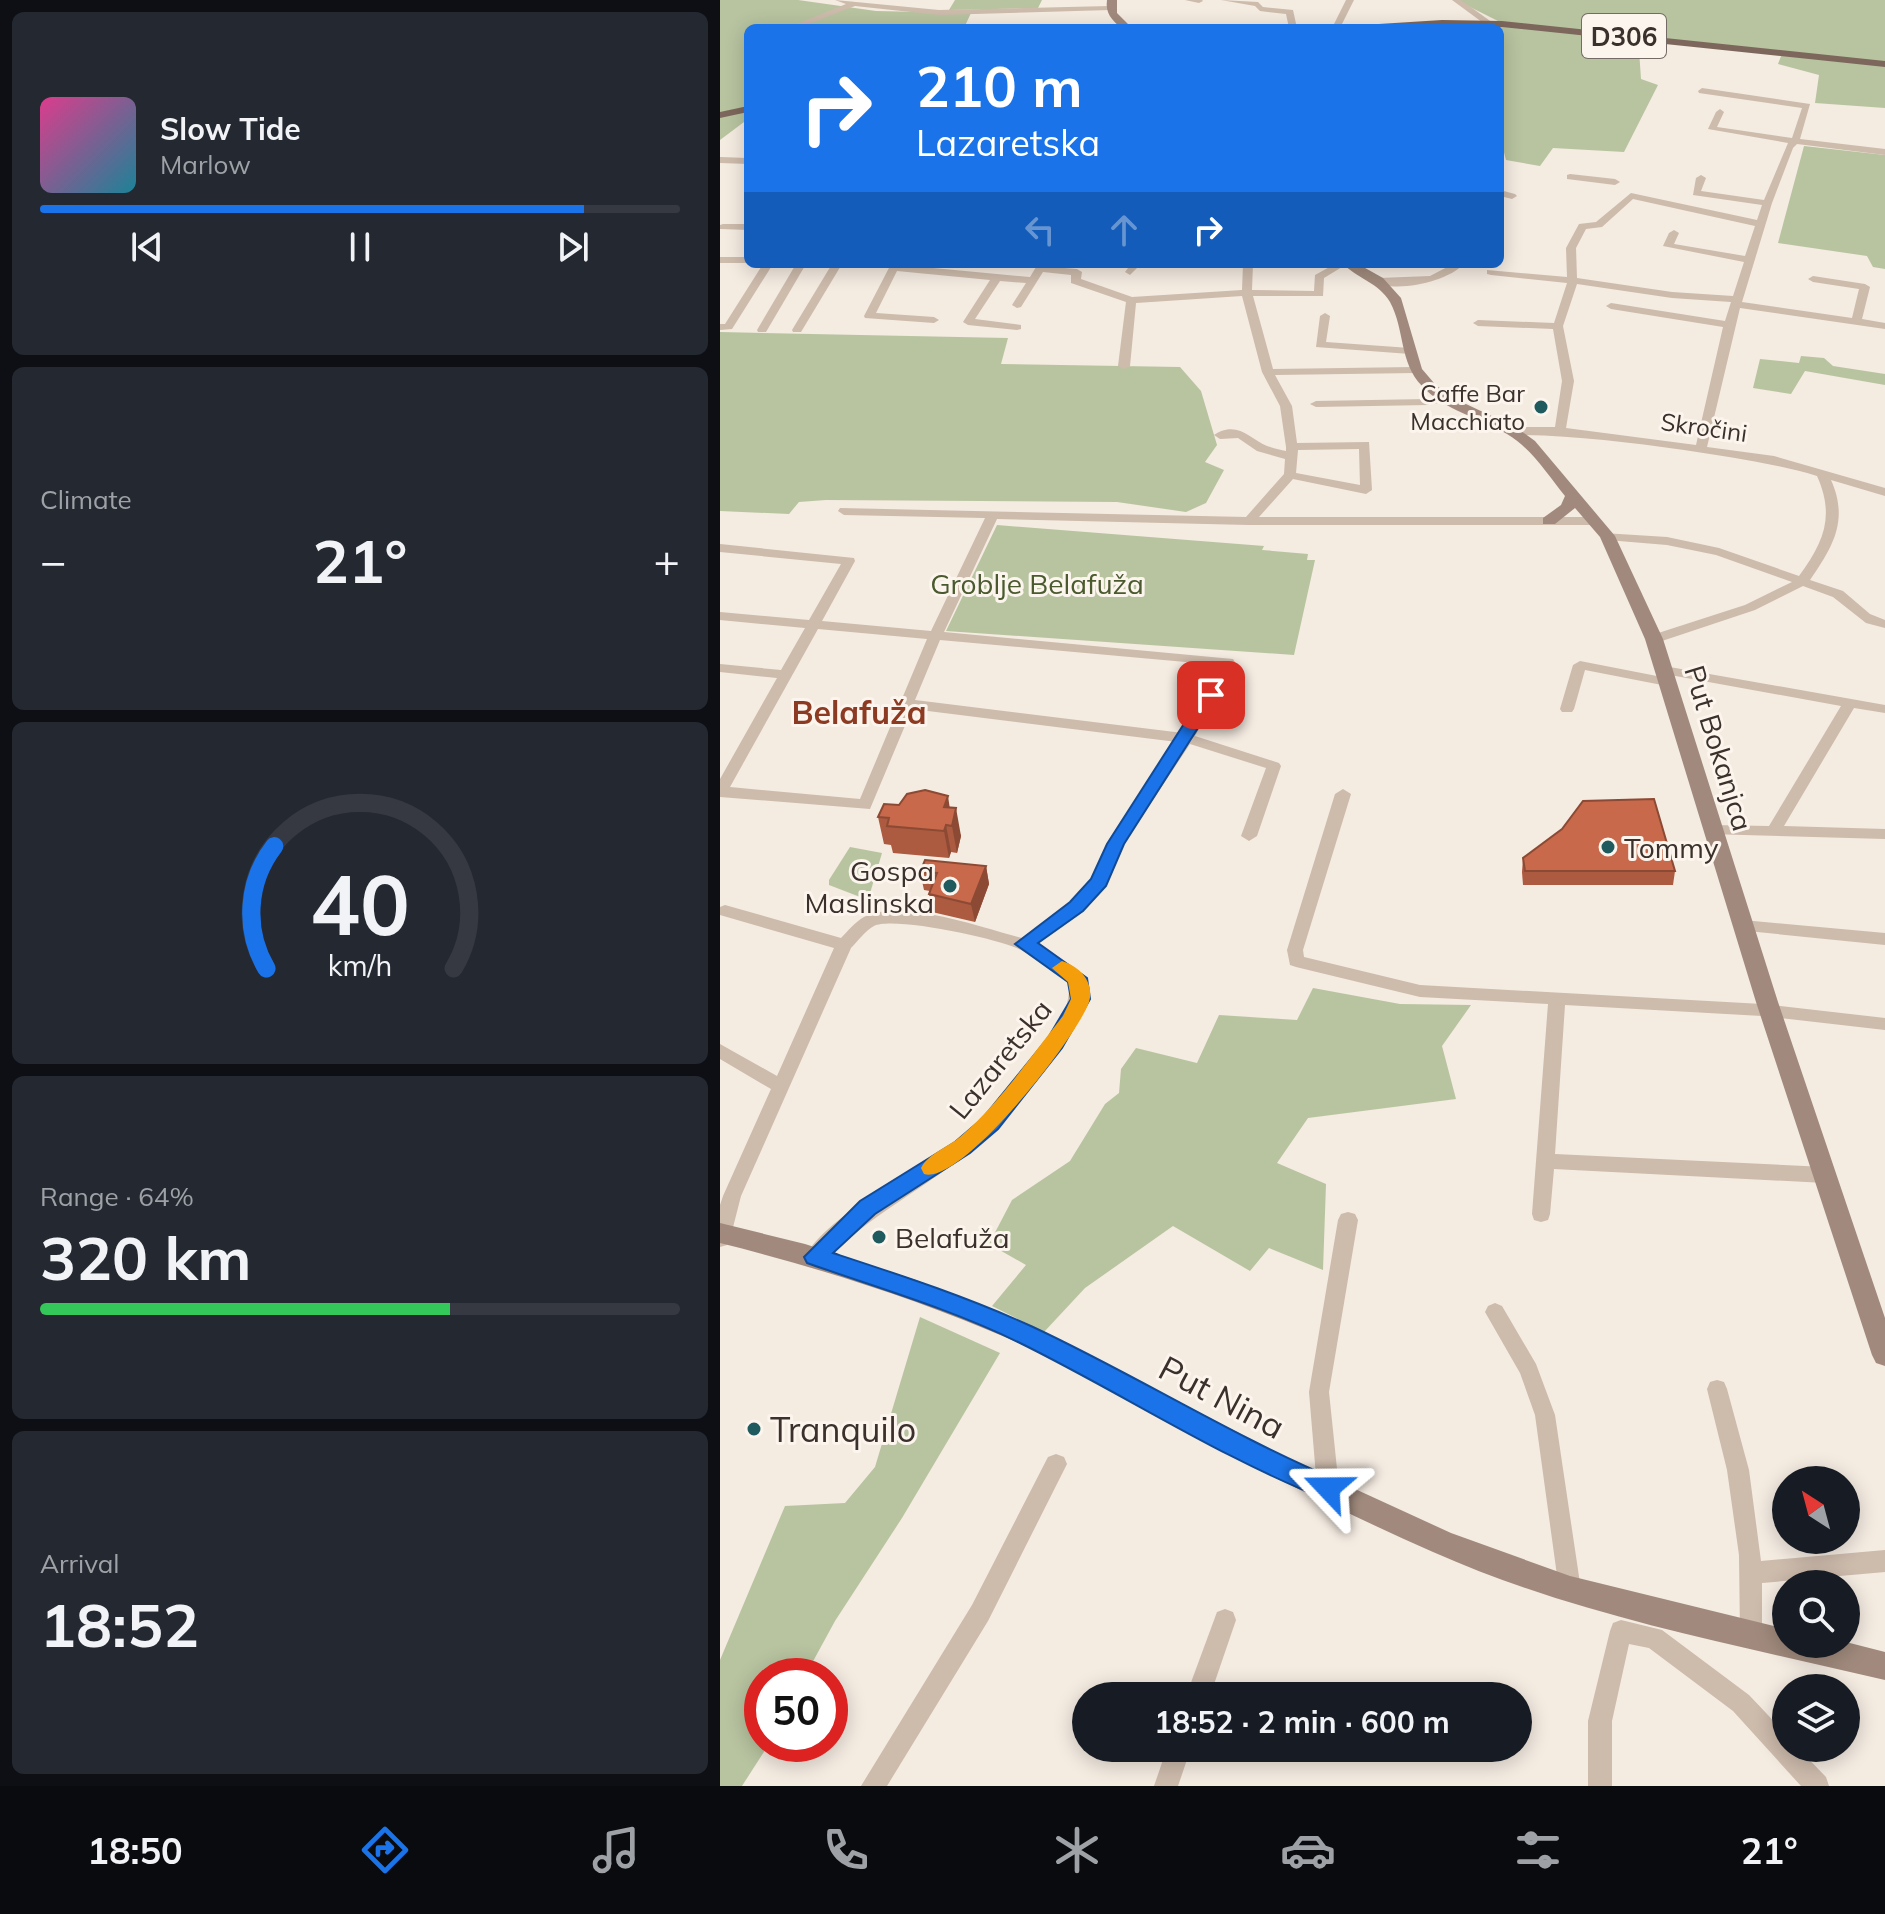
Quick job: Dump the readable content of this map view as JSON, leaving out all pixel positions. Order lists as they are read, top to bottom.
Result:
{
  "streets": {
    "main road": ["D306", "Put Bokanjca", "Put Nina"],
    "street": ["Skročini", "Lazaretska"]
  },
  "crossings": [
    ["Skročini", "Put Bokanjca"],
    ["Lazaretska", "Put Nina"]
  ],
  "districts": ["Belafuža"],
  "parks": ["Groblje Belafuža"],
  "places": [
    "Caffe Bar Macchiato",
    "Tommy",
    "Gospa Maslinska",
    "Belafuža",
    "Tranquilo"
  ],
  "north": "top left",
  "page": {
    "turn": ["210 m", "Lazaretska"],
    "song": ["Slow Tide", "Marlow"],
    "tile": [
      "Climate",
      ["Range · 64%", "320 km"],
      ["Arrival", "18:52"]
    ],
    "heat": ["−", "21°", "+"],
    "limit": "50",
    "trip": "18:52 · 2 min · 600 m",
    "tabs": ["18:50", "21°"],
    "gauge": ["40", "km/h"]
  }
}
